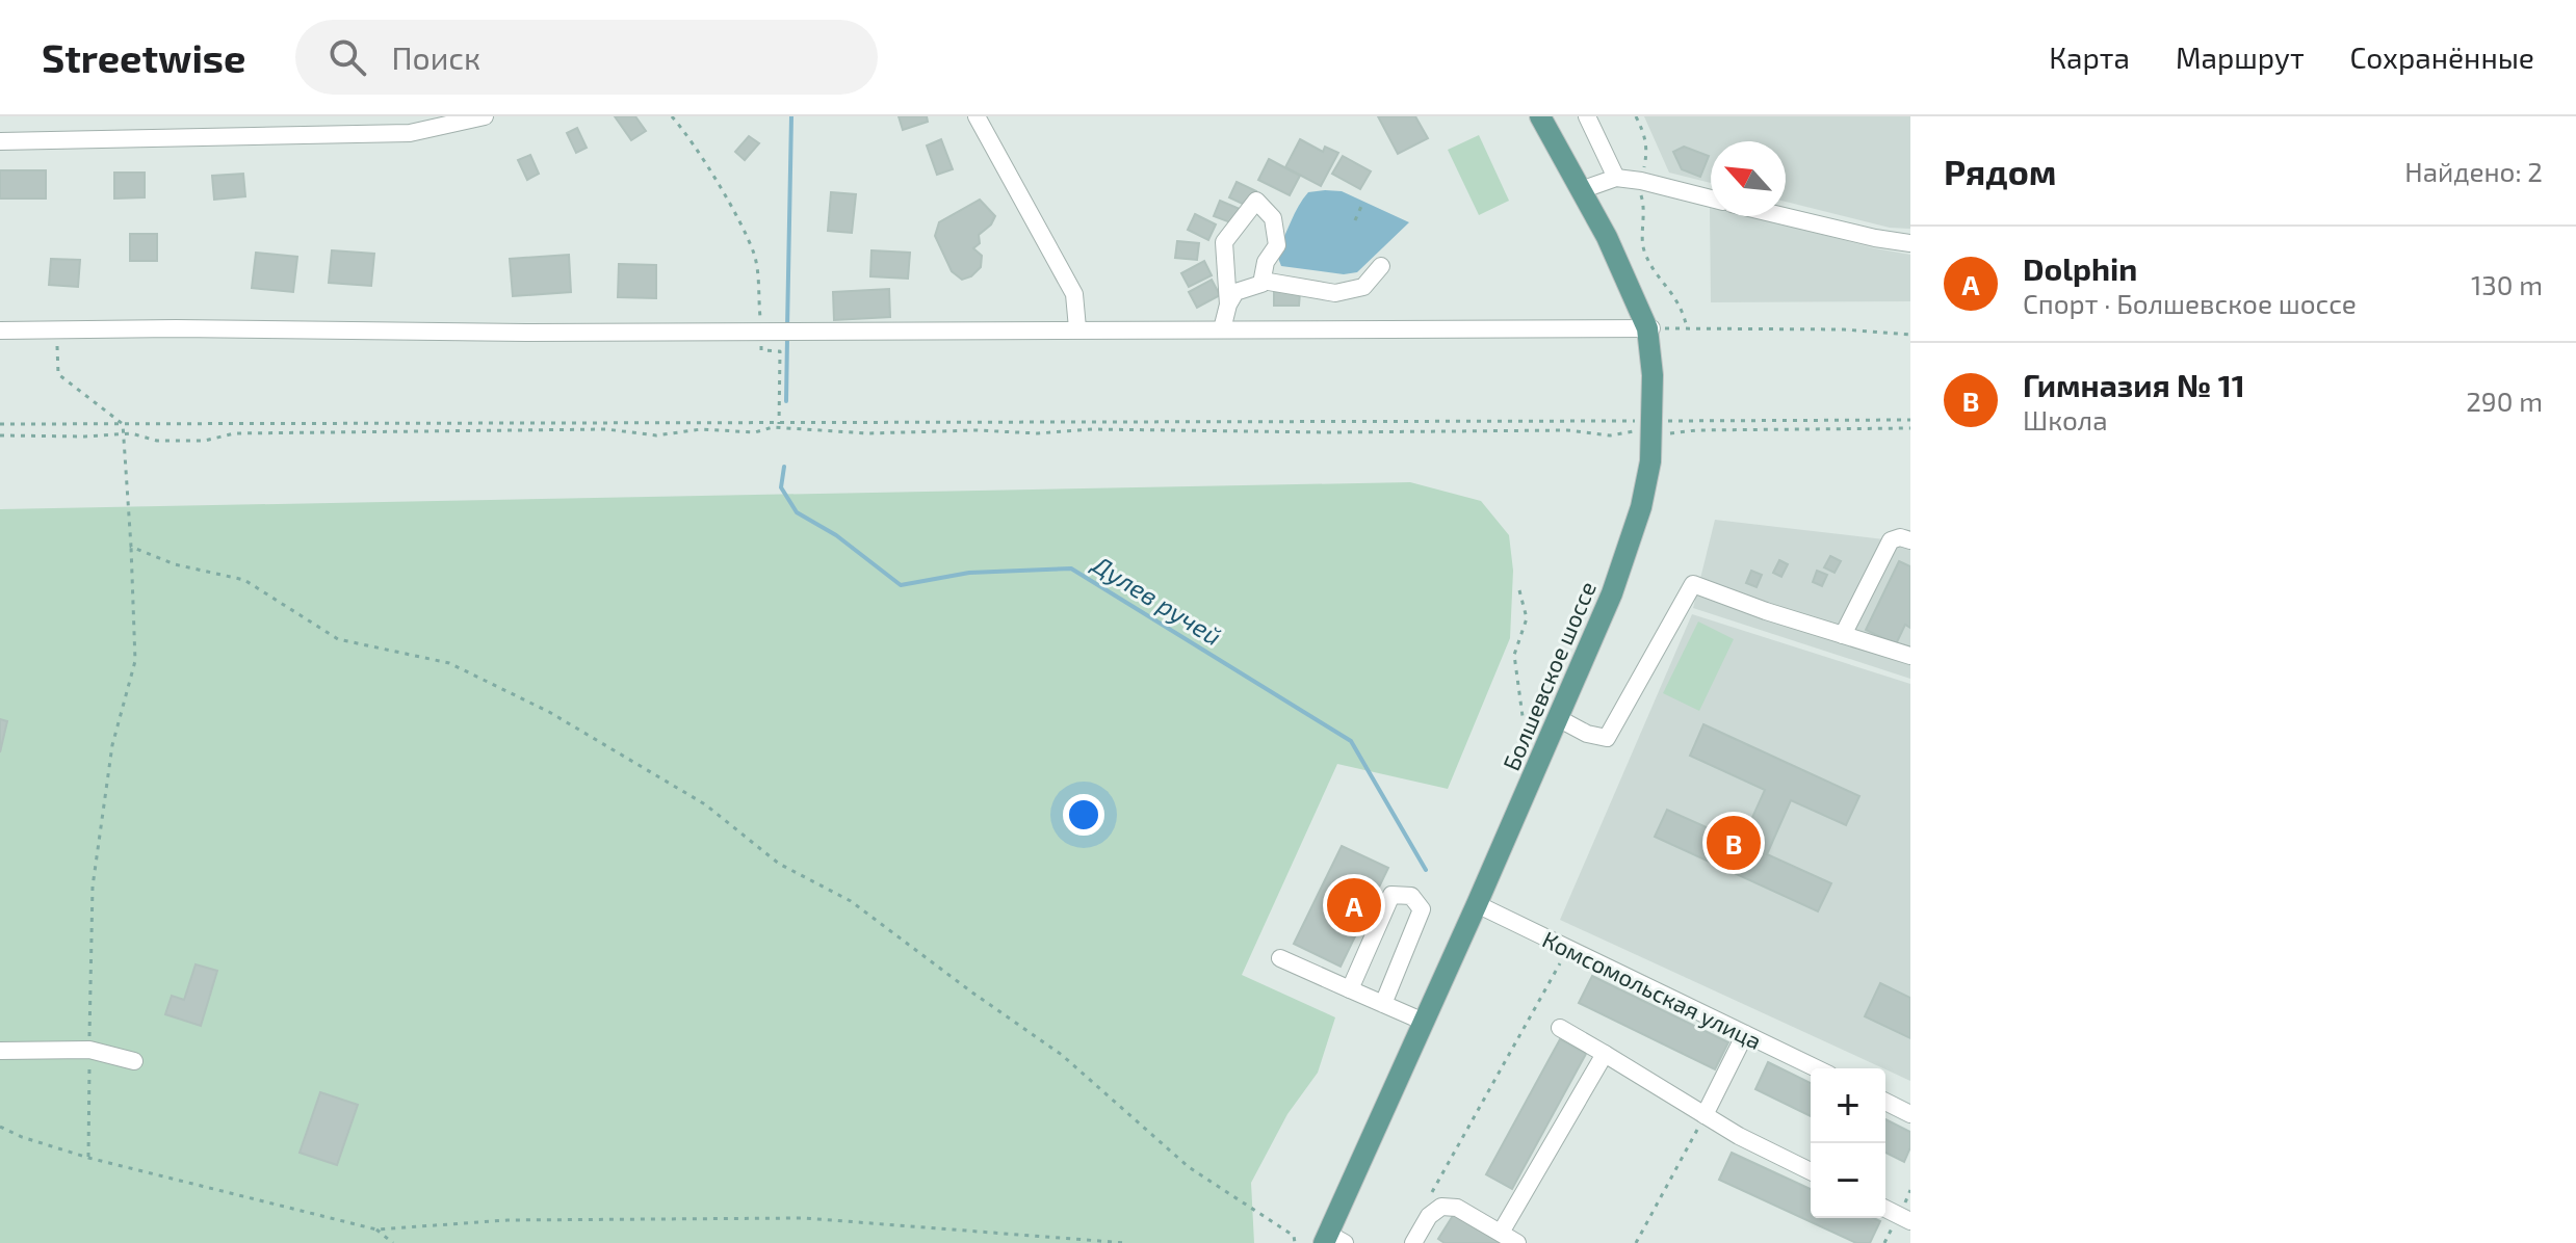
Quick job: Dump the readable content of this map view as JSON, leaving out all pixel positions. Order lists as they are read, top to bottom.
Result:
{
  "streets": {
    "main road": ["Болшевское шоссе"],
    "street": ["Комсомольская улица"]
  },
  "crossings": [
    ["Болшевское шоссе", "Комсомольская улица"]
  ],
  "water": ["Дулев ручей"],
  "north": "top left",
  "page": {
    "header": "Streetwise",
    "search": "Поиск",
    "nav": ["Карта", "Маршрут", "Сохранённые"],
    "heading": ["Рядом", "Найдено: 2"],
    "list": [
      {
        "mark": "A",
        "name": "Dolphin",
        "note": "Спорт · Болшевское шоссе",
        "value": "130 m"
      },
      {
        "mark": "B",
        "name": "Гимназия № 11",
        "note": "Школа",
        "value": "290 m"
      }
    ],
    "pins": ["B", "A"],
    "map_buttons": ["+", "−"]
  }
}
